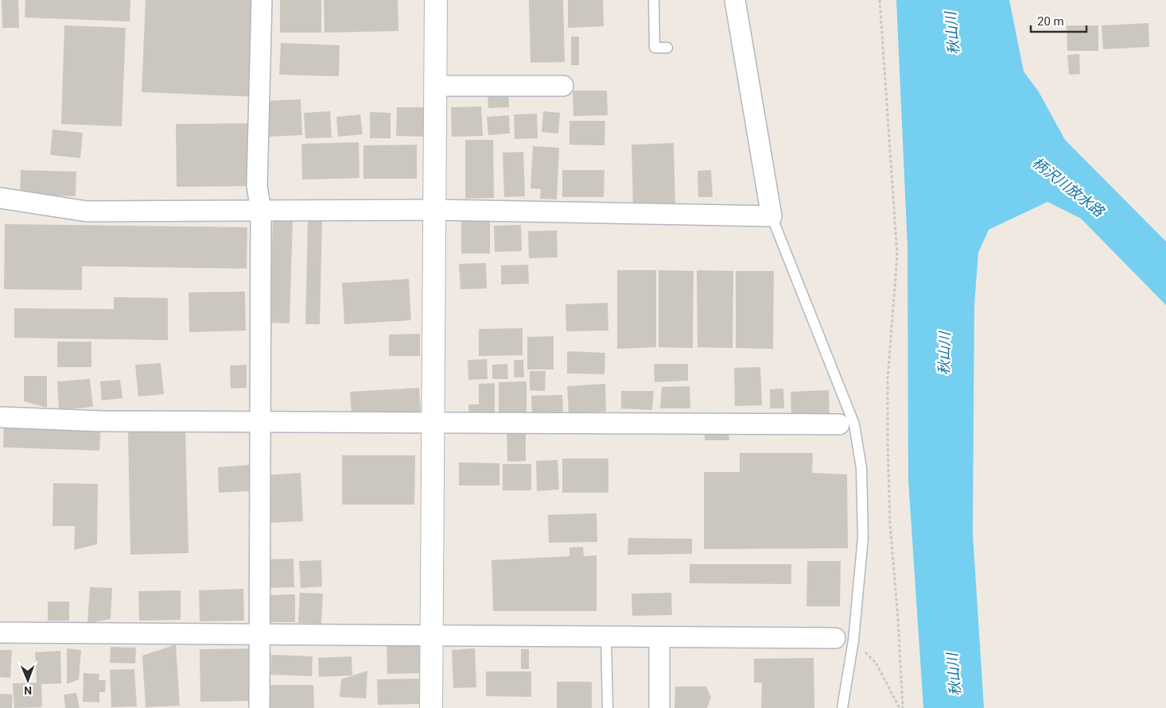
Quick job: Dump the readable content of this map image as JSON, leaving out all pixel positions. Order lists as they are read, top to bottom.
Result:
{
  "water": ["秋山川", "柄沢川放水路"],
  "scale_bar": "20 m",
  "north": "bottom"
}
